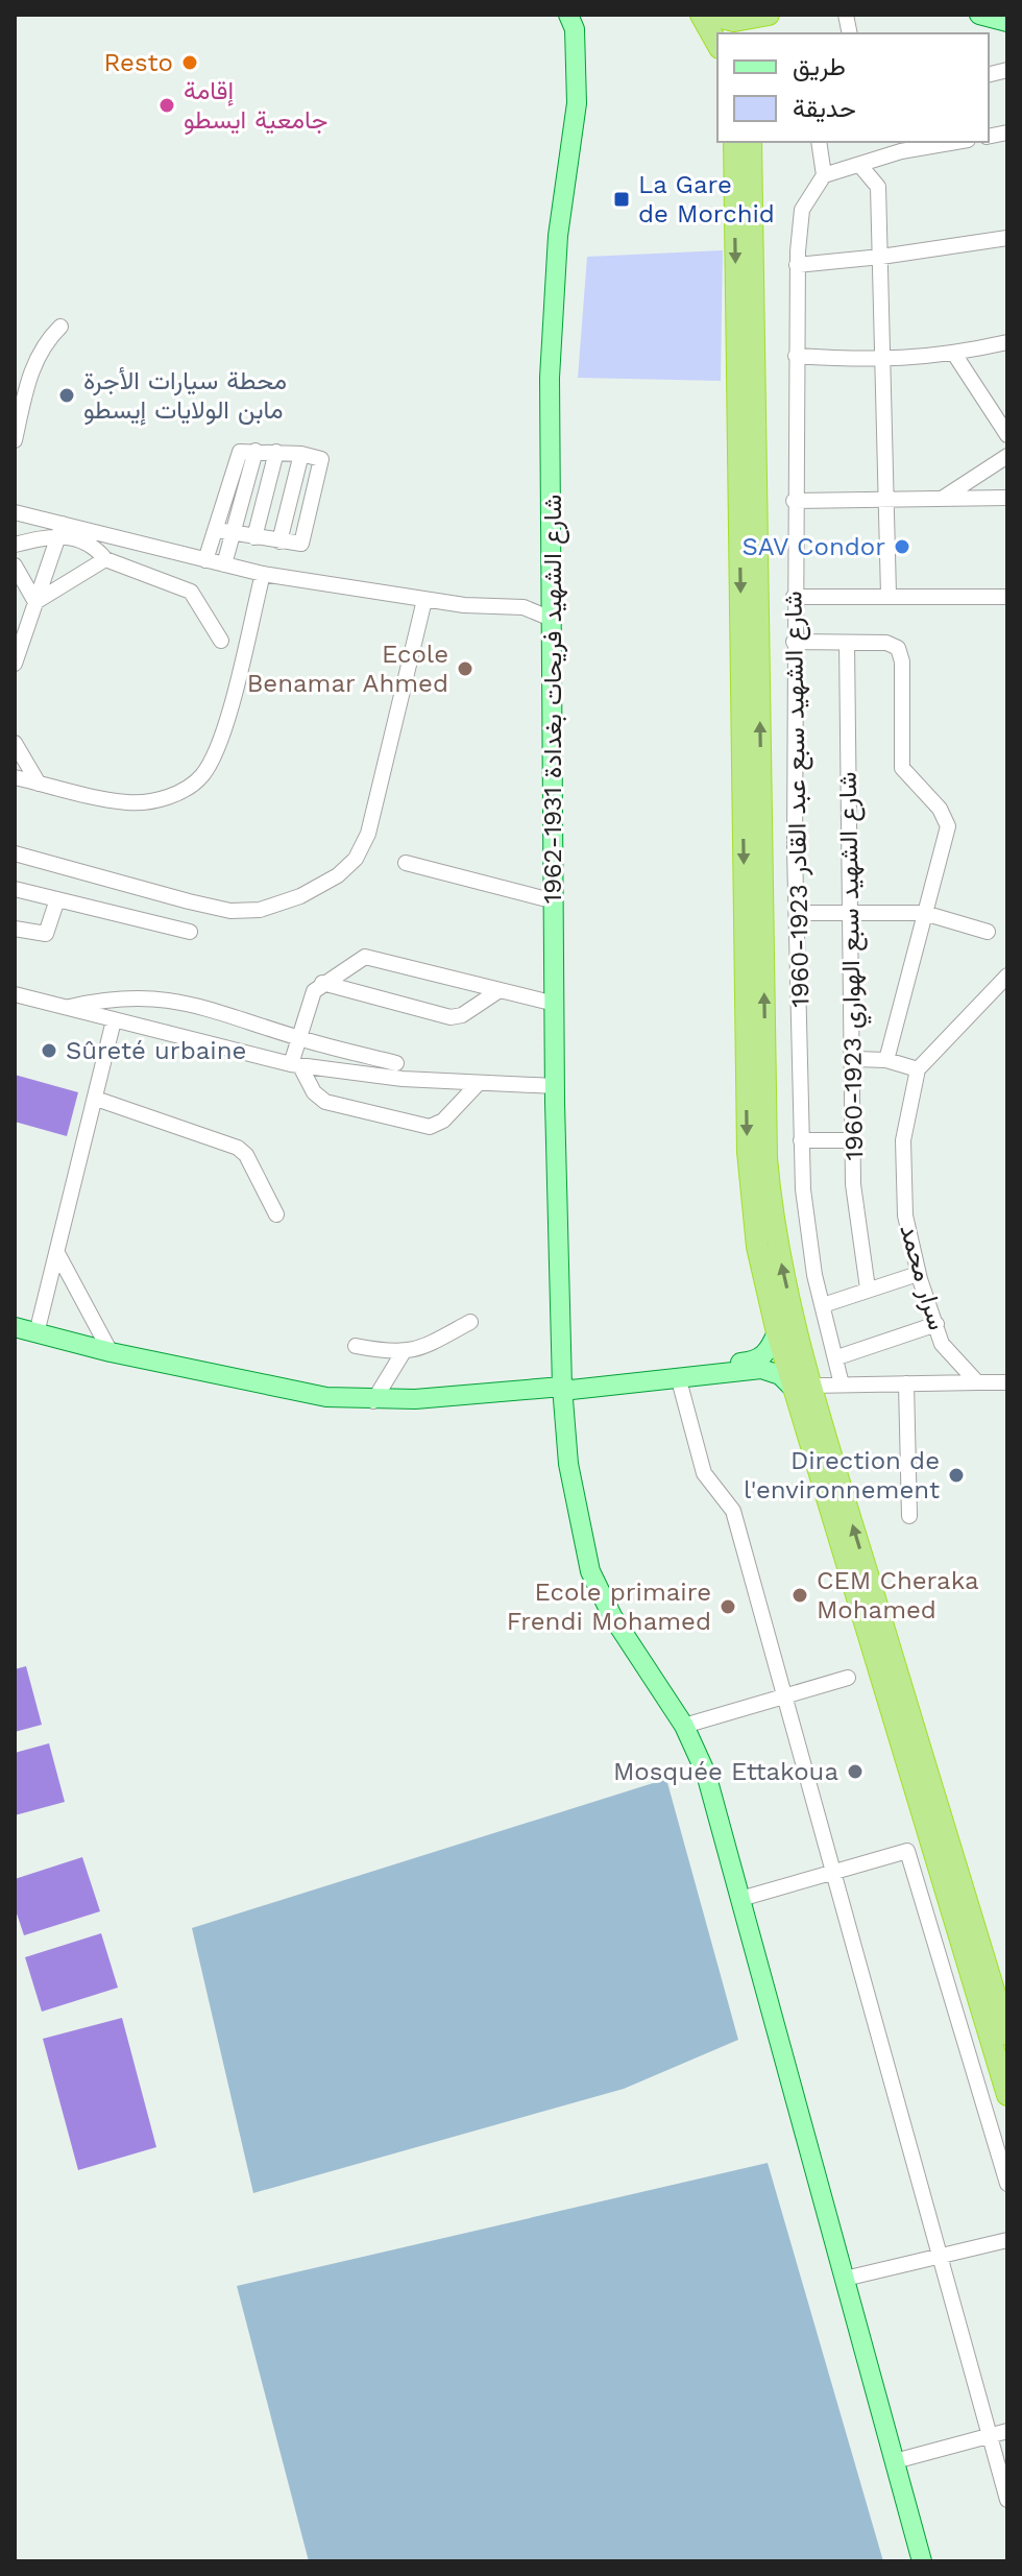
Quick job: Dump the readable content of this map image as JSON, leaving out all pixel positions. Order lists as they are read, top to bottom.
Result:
{
  "streets": {
    "main road": ["شارع الشهيد فريحات بغدادة 1931-1962"],
    "street": ["شارع الشهيد سبع عبد القادر 1923-1960", "شارع الشهيد سبع الهواري 1923-1960", "سرار محمد"]
  },
  "places": {
    "other": [
      "Resto",
      "إقامة جامعية ايسطو",
      "محطة سيارات الأجرة مابن الولايات إيسطو",
      "SAV Condor",
      "Ecole Benamar Ahmed",
      "Sûreté urbaine",
      "Direction de l'environnement",
      "CEM Cheraka Mohamed",
      "Ecole primaire Frendi Mohamed",
      "Mosquée Ettakoua"
    ],
    "transit": ["La Gare de Morchid"]
  },
  "legend": ["طريق", "حديقة"]
}
